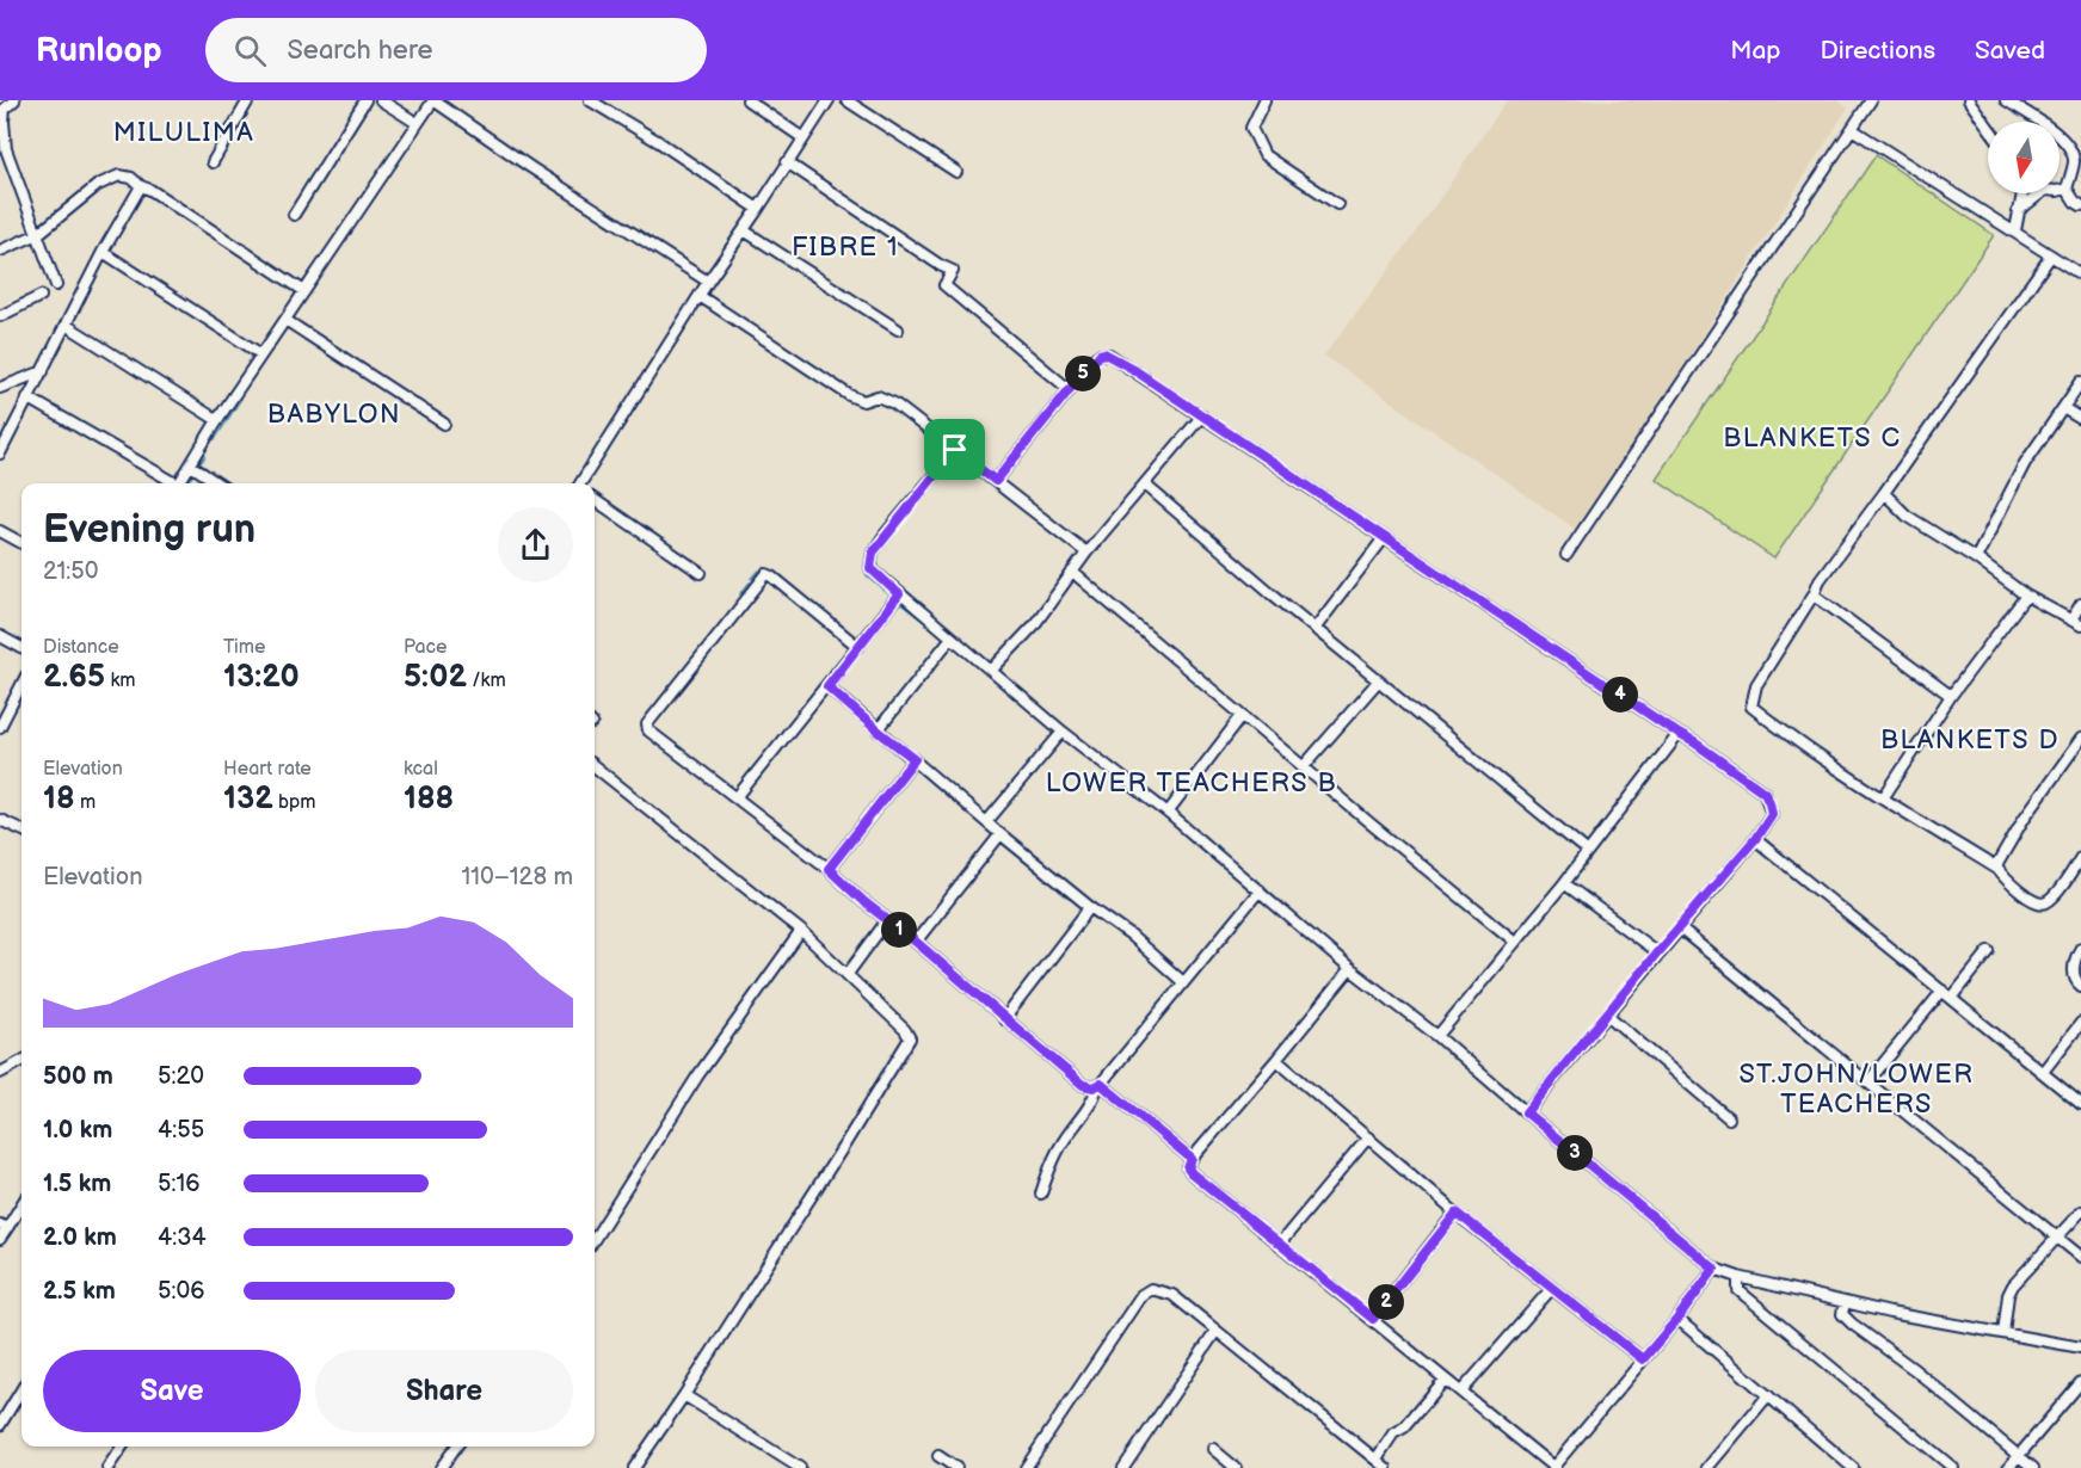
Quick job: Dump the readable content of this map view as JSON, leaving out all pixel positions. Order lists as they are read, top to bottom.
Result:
{
  "districts": [
    "MILULIMA",
    "FIBRE 1",
    "BABYLON",
    "BLANKETS C",
    "BLANKETS D",
    "LOWER TEACHERS B",
    "ST.JOHN/LOWER TEACHERS"
  ],
  "north": "bottom",
  "page": {
    "header": "Runloop",
    "search": "Search here",
    "nav": ["Map", "Directions", "Saved"],
    "pins": [
      "5",
      "4",
      "1",
      "3",
      "2"
    ],
    "heading": ["Evening run", "21:50"],
    "stats": [
      ["Distance", "2.65 km"],
      ["Time", "13:20"],
      ["Pace", "5:02 /km"],
      ["Elevation", "18 m"],
      ["Heart rate", "132 bpm"],
      ["kcal", "188"]
    ],
    "chart": ["Elevation", "110–128 m"],
    "list": [
      {
        "name": "500 m",
        "note": "5:20"
      },
      {
        "name": "1.0 km",
        "note": "4:55"
      },
      {
        "name": "1.5 km",
        "note": "5:16"
      },
      {
        "name": "2.0 km",
        "note": "4:34"
      },
      {
        "name": "2.5 km",
        "note": "5:06"
      }
    ],
    "buttons": ["Save", "Share"]
  }
}
